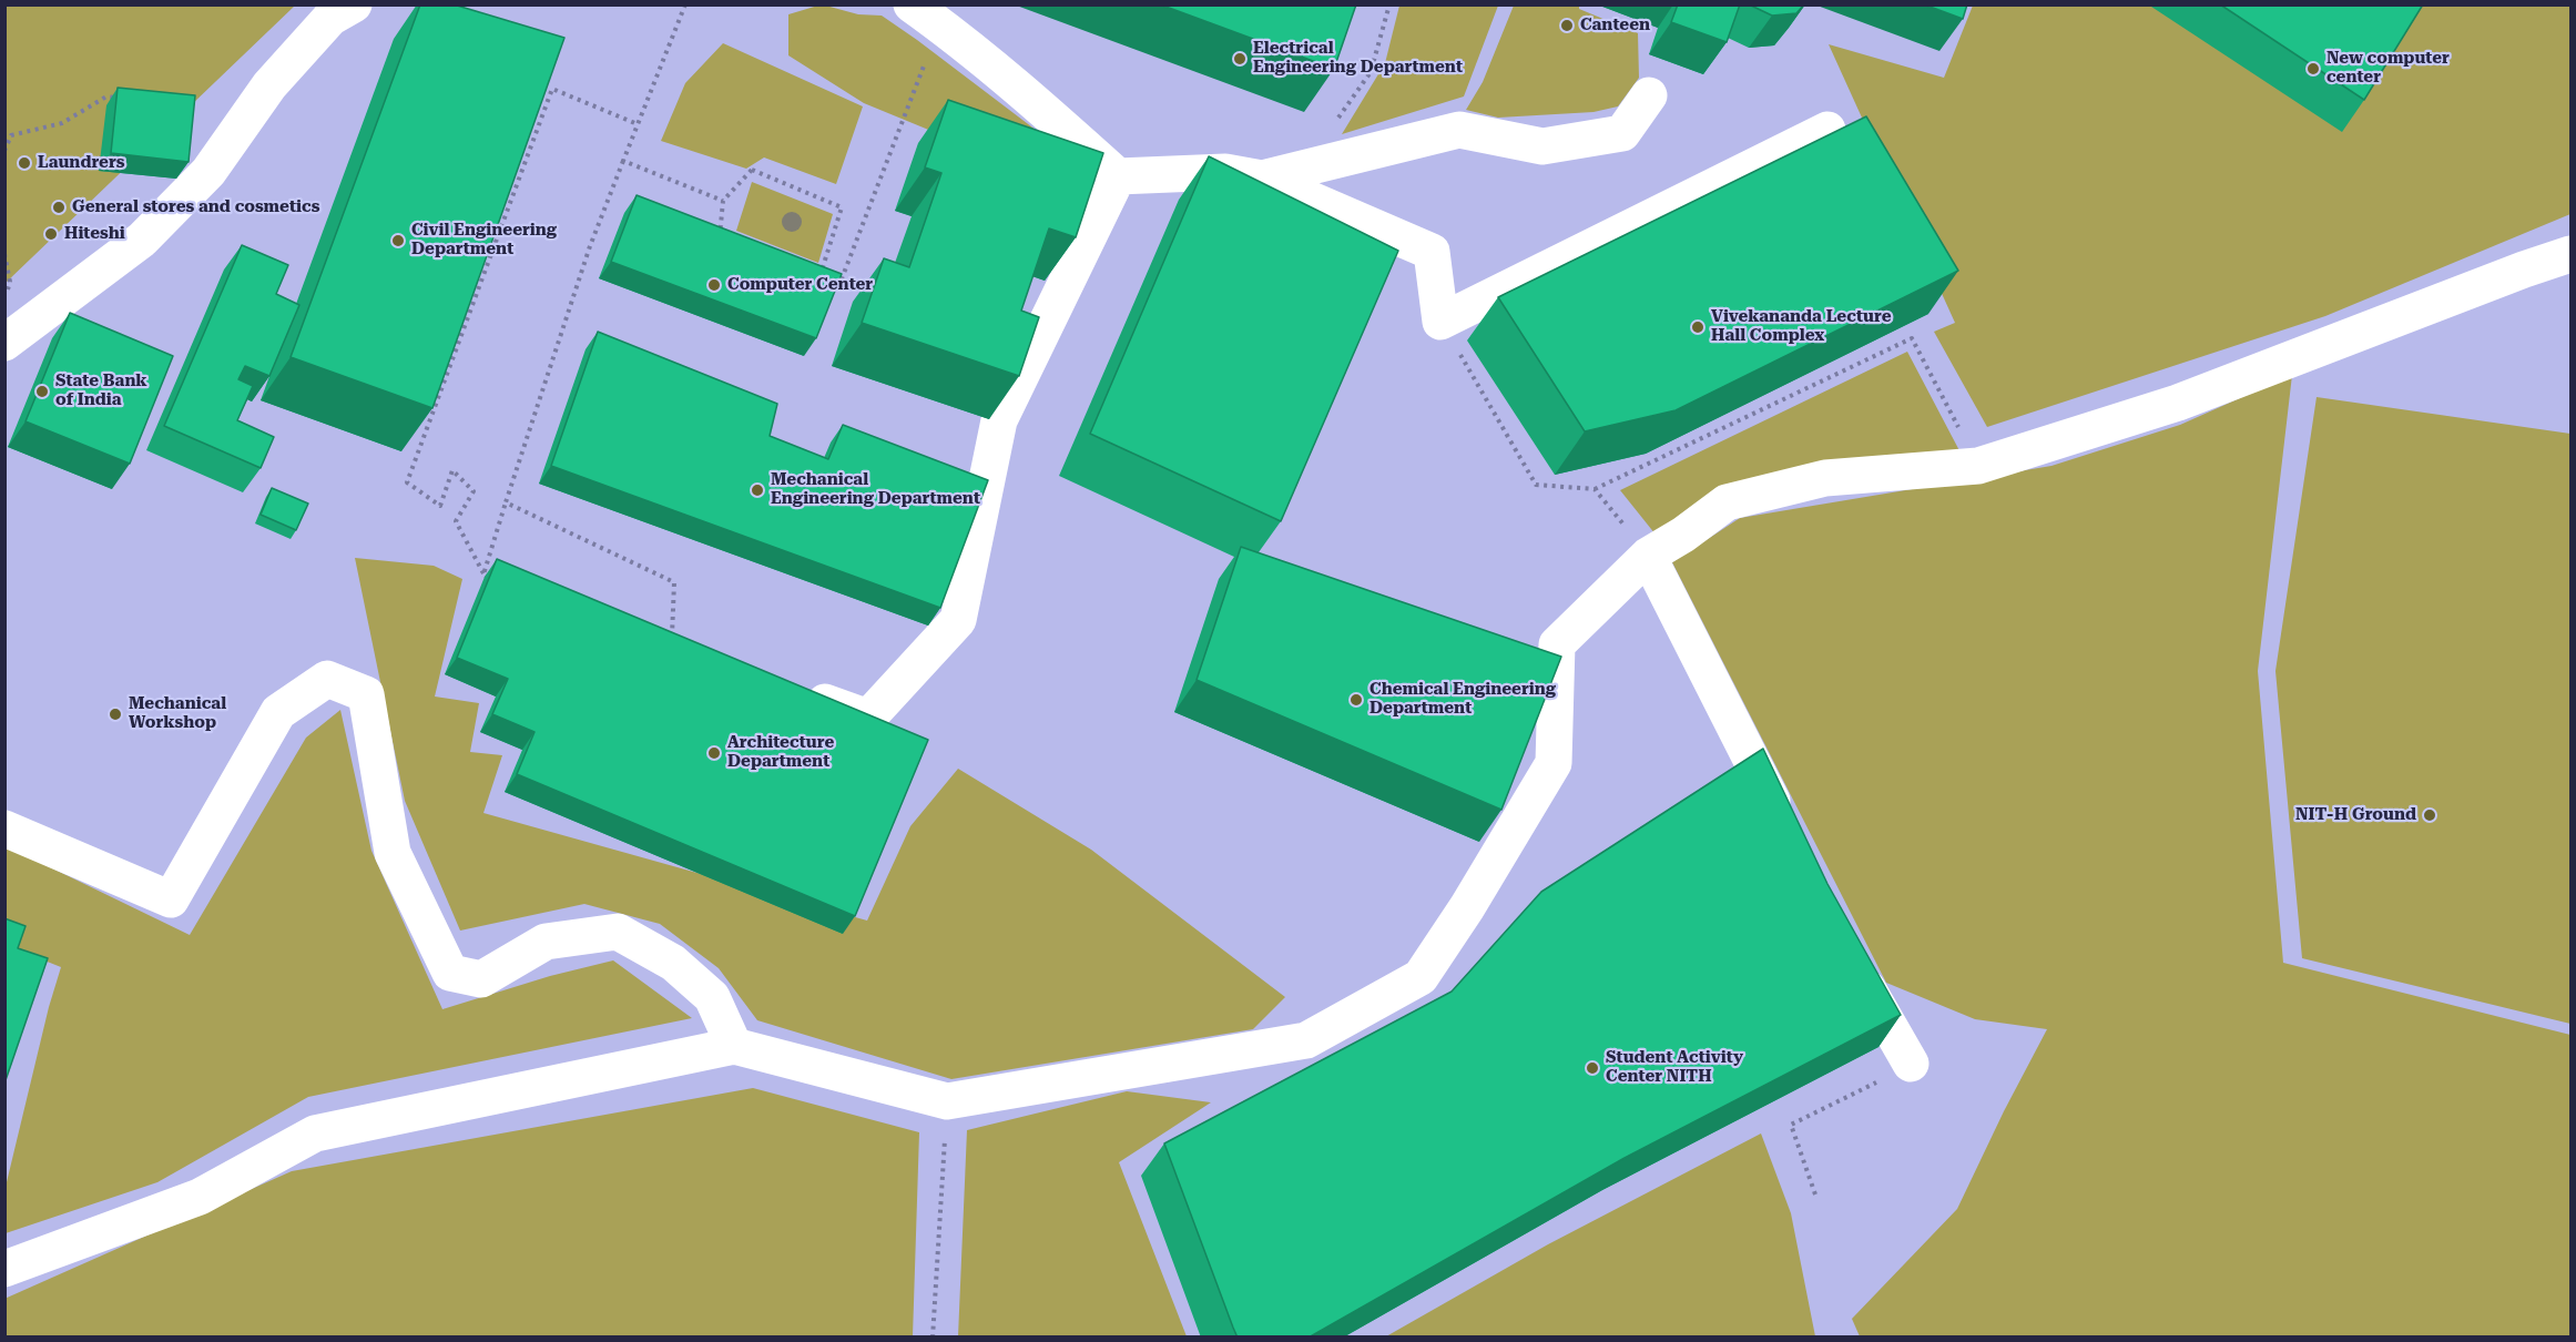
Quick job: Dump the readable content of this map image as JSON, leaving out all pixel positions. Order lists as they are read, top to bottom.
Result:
{
  "places": [
    "Canteen",
    "Electrical Engineering Department",
    "New computer center",
    "Laundrers",
    "General stores and cosmetics",
    "Hiteshi",
    "Civil Engineering Department",
    "Computer Center",
    "Vivekananda Lecture Hall Complex",
    "State Bank of India",
    "Mechanical Engineering Department",
    "Chemical Engineering Department",
    "Mechanical Workshop",
    "Architecture Department",
    "NIT-H Ground",
    "Student Activity Center NITH"
  ]
}
